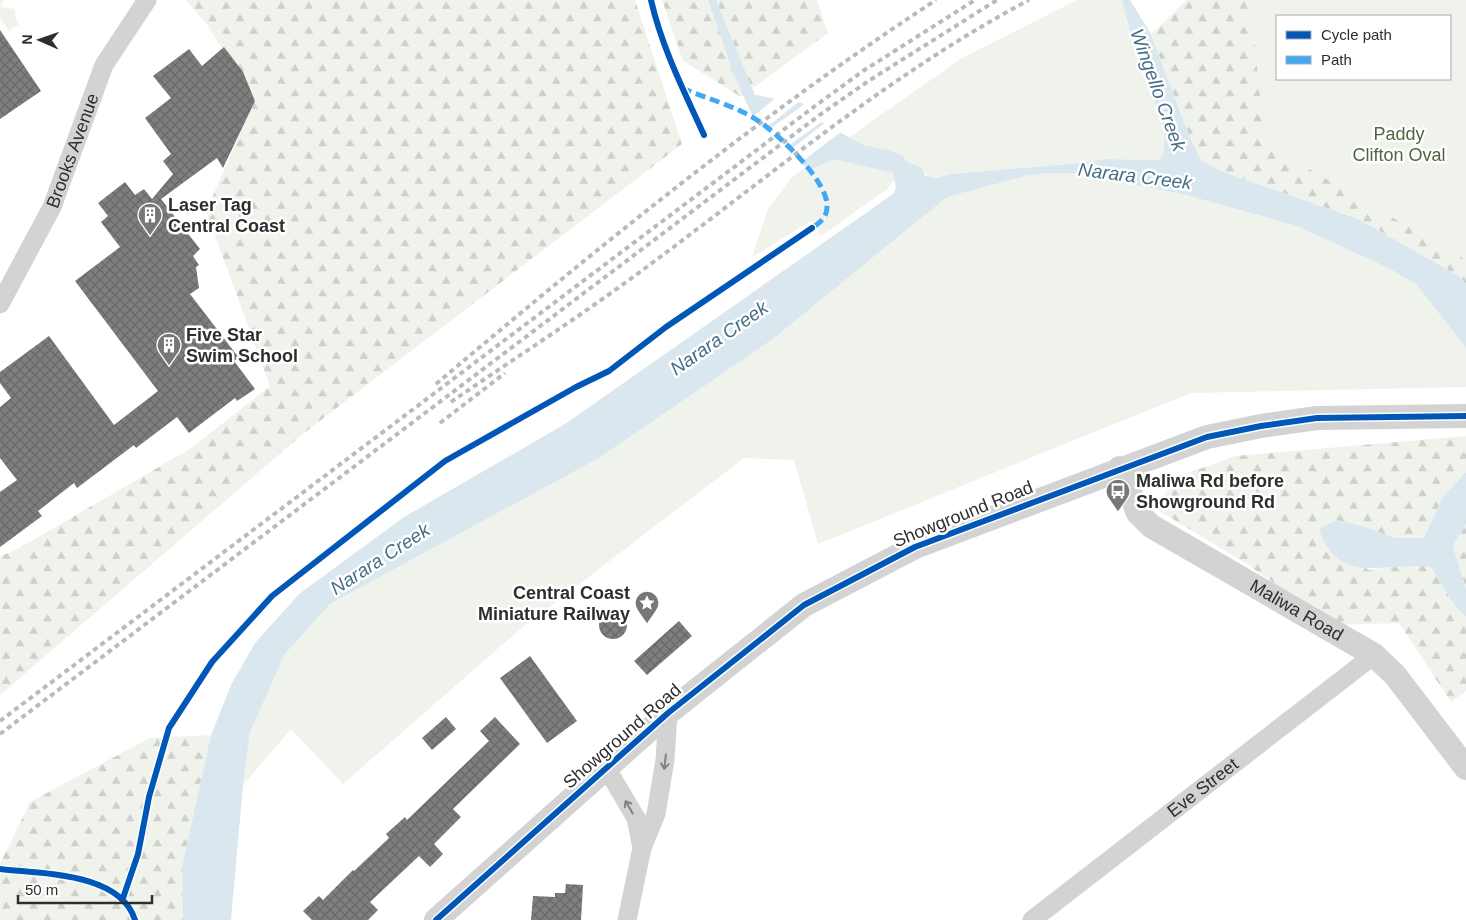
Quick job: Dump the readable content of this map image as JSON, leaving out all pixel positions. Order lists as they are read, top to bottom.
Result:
{
  "streets": {
    "street": [
      "Brooks Avenue",
      "Showground Road",
      "Maliwa Road",
      "Eve Street"
    ]
  },
  "crossings": [
    ["Showground Road", "Maliwa Road"],
    ["Maliwa Road", "Eve Street"]
  ],
  "water": ["Wingello Creek", "Narara Creek"],
  "parks": ["Paddy Clifton Oval"],
  "places": {
    "building": ["Laser Tag Central Coast", "Five Star Swim School"],
    "bus stop": ["Maliwa Rd before Showground Rd"],
    "place": ["Central Coast Miniature Railway"]
  },
  "legend": ["Cycle path", "Path"],
  "scale_bar": "50 m",
  "north": "left"
}
